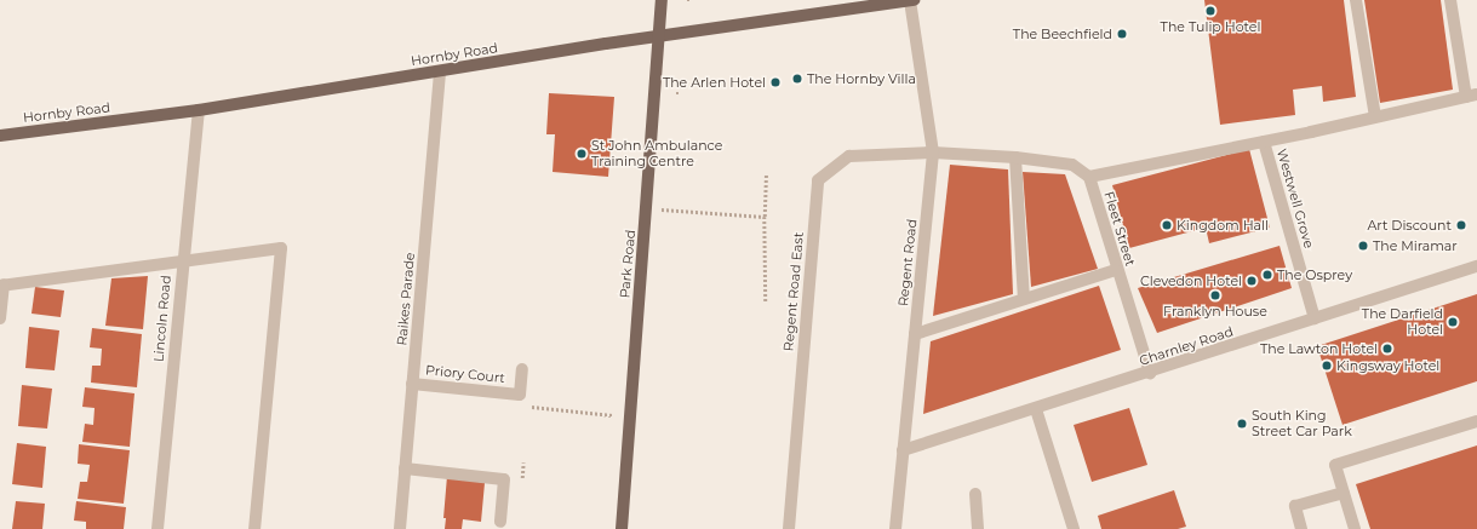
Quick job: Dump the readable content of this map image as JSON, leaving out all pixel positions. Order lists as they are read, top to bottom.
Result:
{
  "streets": {
    "main road": ["Hornby Road", "Park Road"],
    "street": [
      "Westwell Grove",
      "Fleet Street",
      "Regent Road",
      "Regent Road East",
      "Raikes Parade",
      "Lincoln Road",
      "Charnley Road",
      "Priory Court"
    ]
  },
  "crossings": [
    ["Hornby Road", "Regent Road"],
    ["Hornby Road", "Park Road"],
    ["Hornby Road", "Raikes Parade"],
    ["Hornby Road", "Lincoln Road"],
    ["Westwell Grove", "Charnley Road"],
    ["Fleet Street", "Regent Road East"],
    ["Fleet Street", "Charnley Road"],
    ["Regent Road", "Regent Road East"],
    ["Regent Road", "Charnley Road"],
    ["Raikes Parade", "Priory Court"]
  ],
  "places": [
    "The Tulip Hotel",
    "The Beechfield",
    "The Hornby Villa",
    "The Arlen Hotel",
    "St John Ambulance Training Centre",
    "Kingdom Hall",
    "Art Discount",
    "The Miramar",
    "The Osprey",
    "Clevedon Hotel",
    "Franklyn House",
    "The Darfield Hotel",
    "The Lawton Hotel",
    "Kingsway Hotel",
    "South King Street Car Park"
  ]
}
